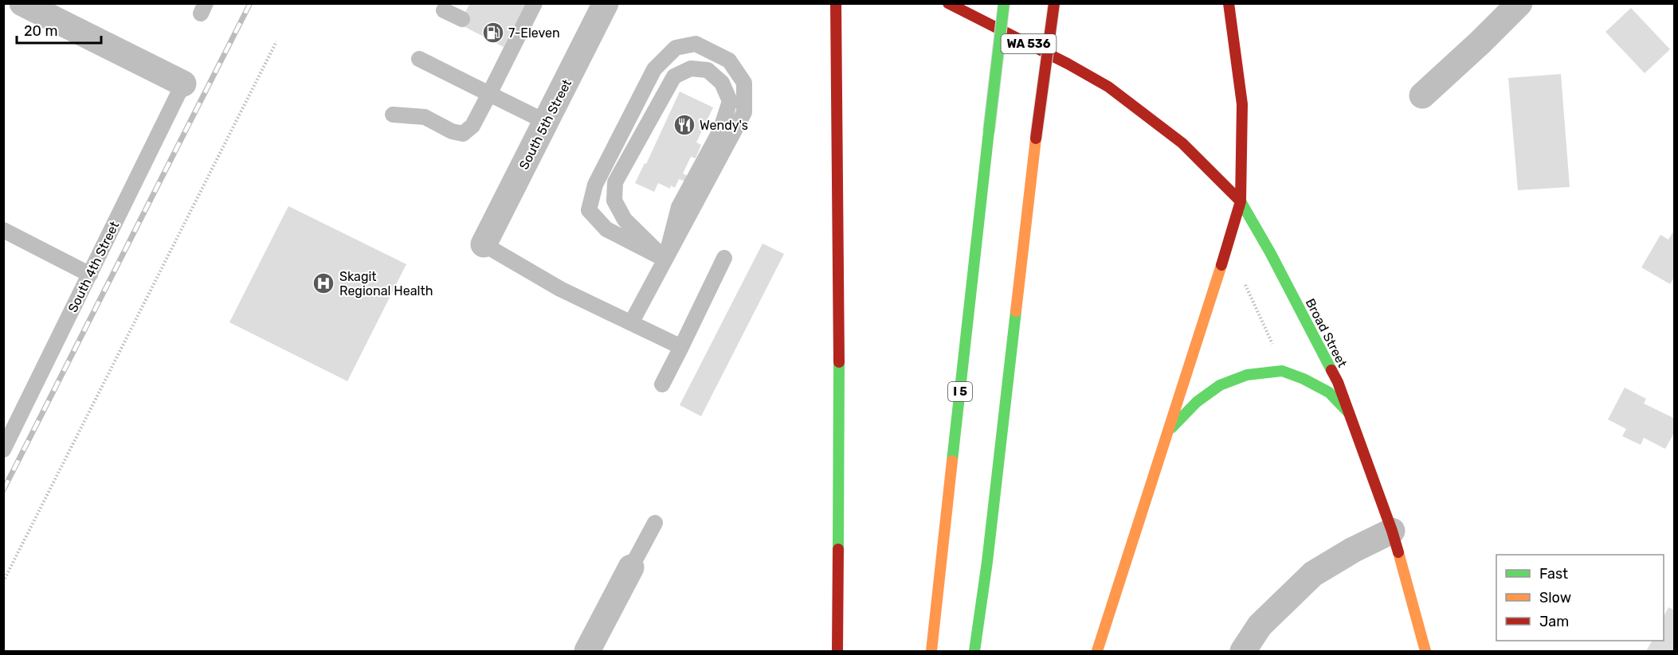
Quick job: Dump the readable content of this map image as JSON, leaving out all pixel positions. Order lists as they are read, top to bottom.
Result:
{
  "streets": {
    "main road": ["WA 536", "Broad Street", "I 5"],
    "street": ["South 5th Street"],
    "lane": ["South 4th Street"]
  },
  "places": {
    "fuel station": ["7-Eleven"],
    "restaurant": ["Wendy's"],
    "hospital": ["Skagit Regional Health"]
  },
  "legend": ["Fast", "Slow", "Jam"],
  "scale_bar": "20 m"
}
